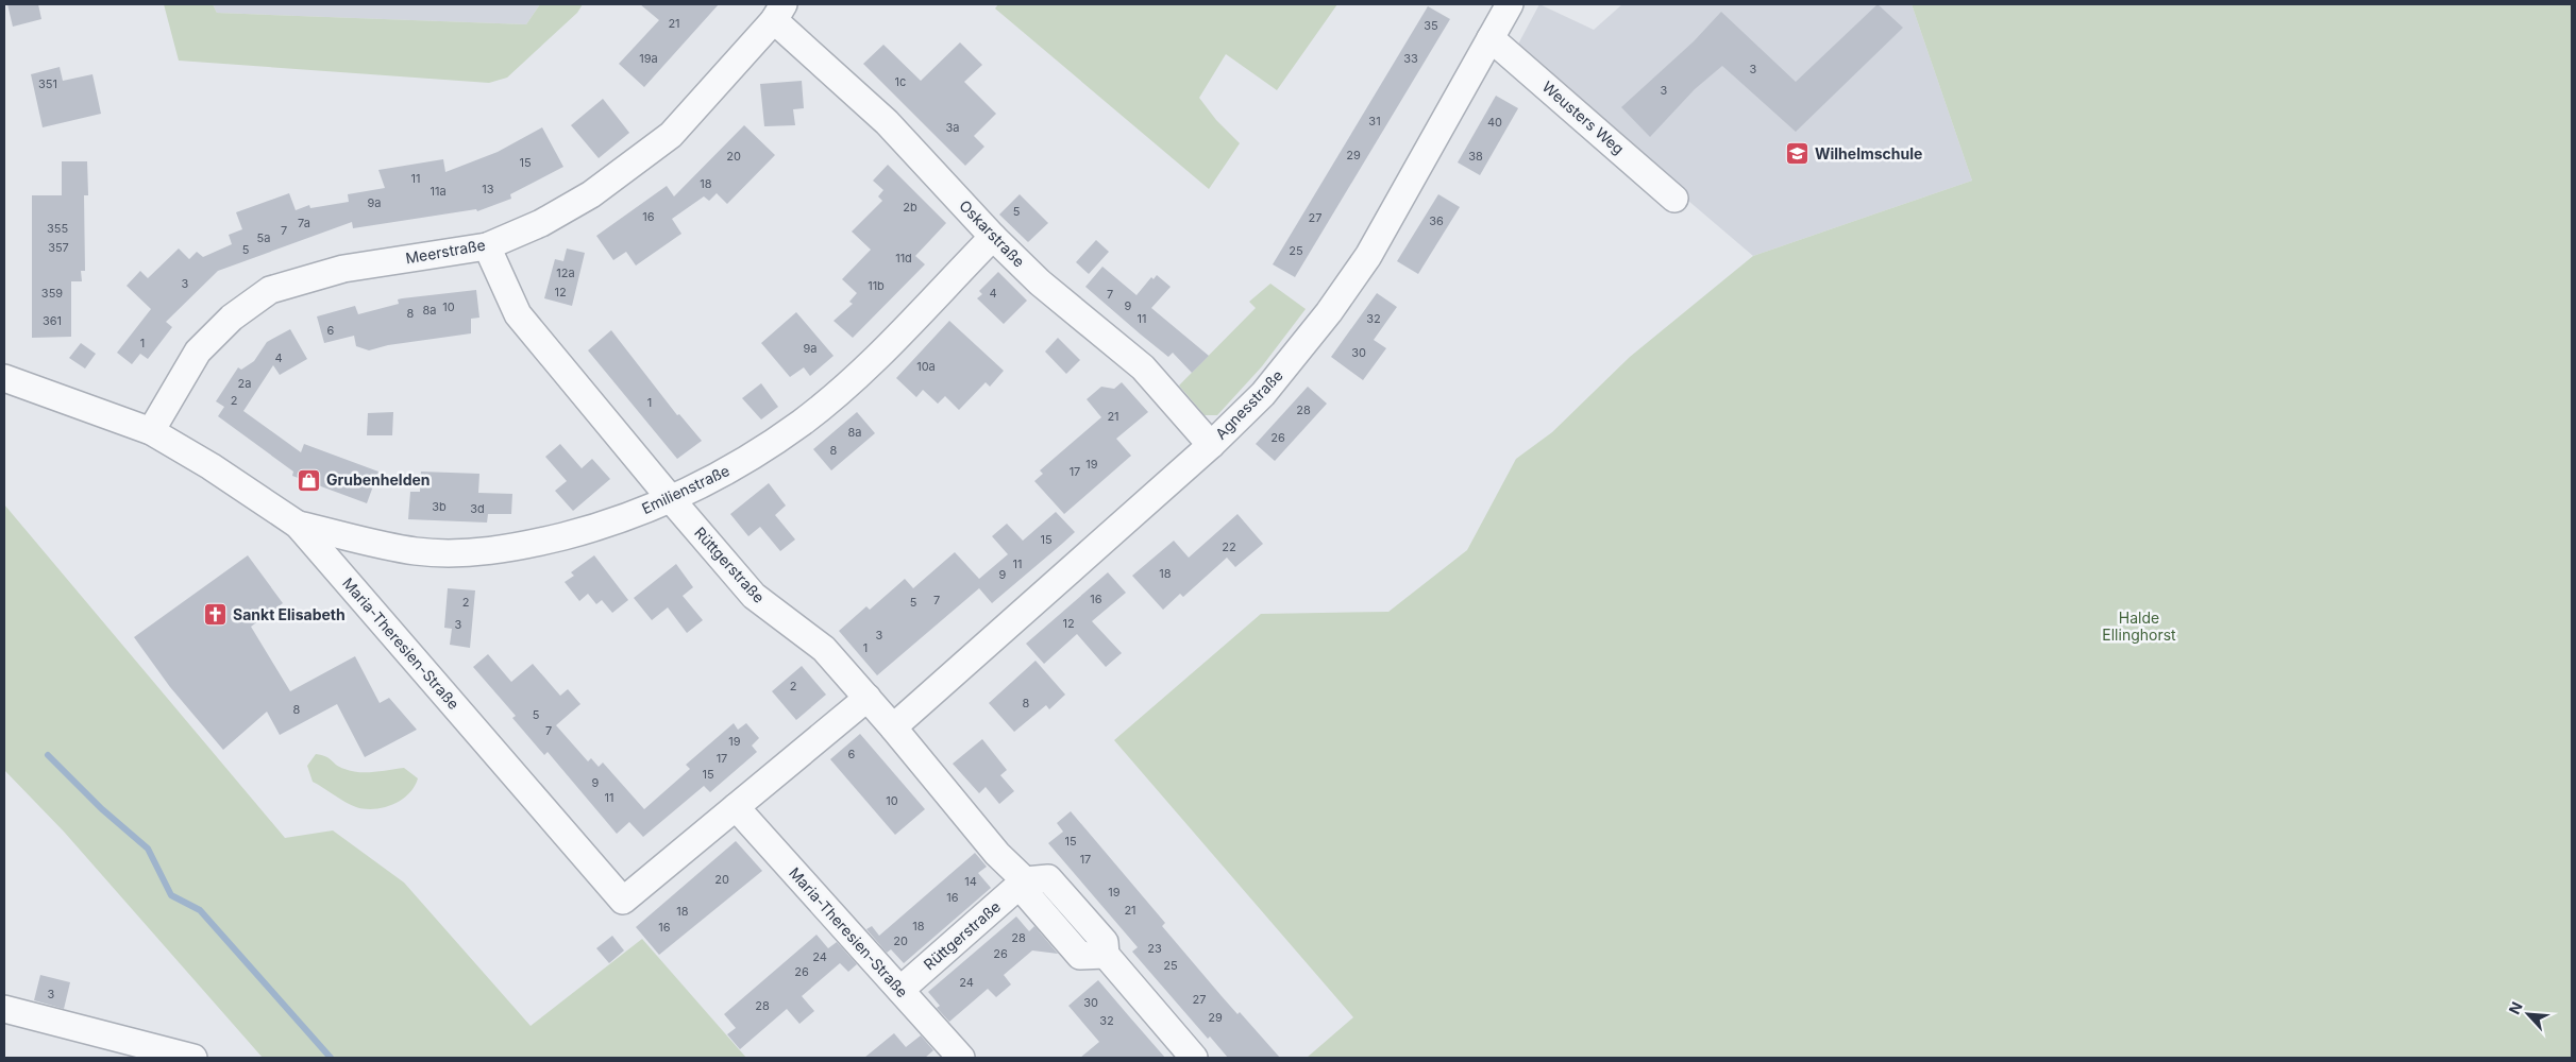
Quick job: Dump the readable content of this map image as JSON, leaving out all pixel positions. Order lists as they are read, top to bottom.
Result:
{
  "streets": {
    "street": [
      "Weusters Weg",
      "Oskarstraße",
      "Meerstraße",
      "Agnesstraße",
      "Emilienstraße",
      "Rüttgerstraße",
      "Maria-Theresien-Straße"
    ]
  },
  "crossings": [
    ["Weusters Weg", "Agnesstraße"],
    ["Oskarstraße", "Meerstraße"],
    ["Oskarstraße", "Agnesstraße"],
    ["Oskarstraße", "Emilienstraße"],
    ["Meerstraße", "Rüttgerstraße"],
    ["Meerstraße", "Maria-Theresien-Straße"],
    ["Agnesstraße", "Rüttgerstraße"],
    ["Emilienstraße", "Rüttgerstraße"],
    ["Emilienstraße", "Maria-Theresien-Straße"],
    ["Rüttgerstraße", "Maria-Theresien-Straße"]
  ],
  "parks": ["Halde Ellinghorst"],
  "places": {
    "school or university": ["Wilhelmschule"],
    "shop": ["Grubenhelden"],
    "church": ["Sankt Elisabeth"]
  },
  "house_numbers": [
    "21",
    "35",
    "19a",
    "33",
    "3",
    "1c",
    "351",
    "3",
    "31",
    "40",
    "3a",
    "29",
    "20",
    "38",
    "15",
    "11",
    "18",
    "13",
    "11a",
    "9a",
    "2b",
    "5",
    "16",
    "27",
    "36",
    "7a",
    "355",
    "7",
    "5a",
    "357",
    "5",
    "25",
    "11d",
    "12a",
    "3",
    "11b",
    "12",
    "359",
    "4",
    "7",
    "9",
    "10",
    "8a",
    "8",
    "11",
    "32",
    "361",
    "6",
    "1",
    "9a",
    "30",
    "4",
    "10a",
    "2a",
    "2",
    "1",
    "28",
    "21",
    "8a",
    "26",
    "8",
    "19",
    "17",
    "3b",
    "3d",
    "15",
    "22",
    "11",
    "18",
    "9",
    "16",
    "7",
    "2",
    "5",
    "12",
    "3",
    "3",
    "1",
    "2",
    "8",
    "8",
    "5",
    "7",
    "19",
    "6",
    "17",
    "15",
    "9",
    "11",
    "10",
    "15",
    "17",
    "20",
    "14",
    "19",
    "16",
    "21",
    "18",
    "18",
    "16",
    "28",
    "20",
    "23",
    "26",
    "24",
    "25",
    "26",
    "24",
    "3",
    "27",
    "30",
    "28",
    "29",
    "32"
  ],
  "north": "top left"
}
